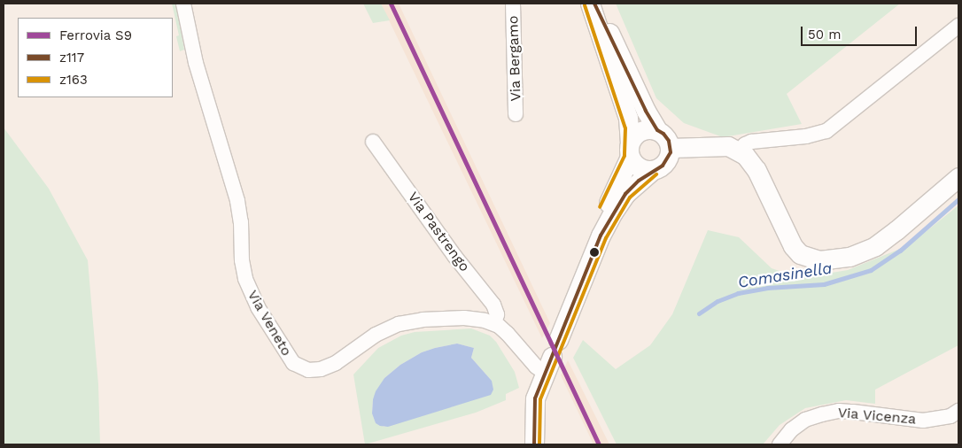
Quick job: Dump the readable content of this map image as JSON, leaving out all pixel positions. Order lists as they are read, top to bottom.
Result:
{
  "streets": {
    "street": [
      "Via Bergamo",
      "Via Pastrengo",
      "Via Veneto",
      "Via Vicenza"
    ]
  },
  "crossings": [
    ["Via Pastrengo", "Via Veneto"]
  ],
  "water": ["Comasinella"],
  "lines": ["rail line S9", "transit line z117", "transit line z163"],
  "legend": ["Ferrovia S9", "z117", "z163"],
  "scale_bar": "50 m"
}
